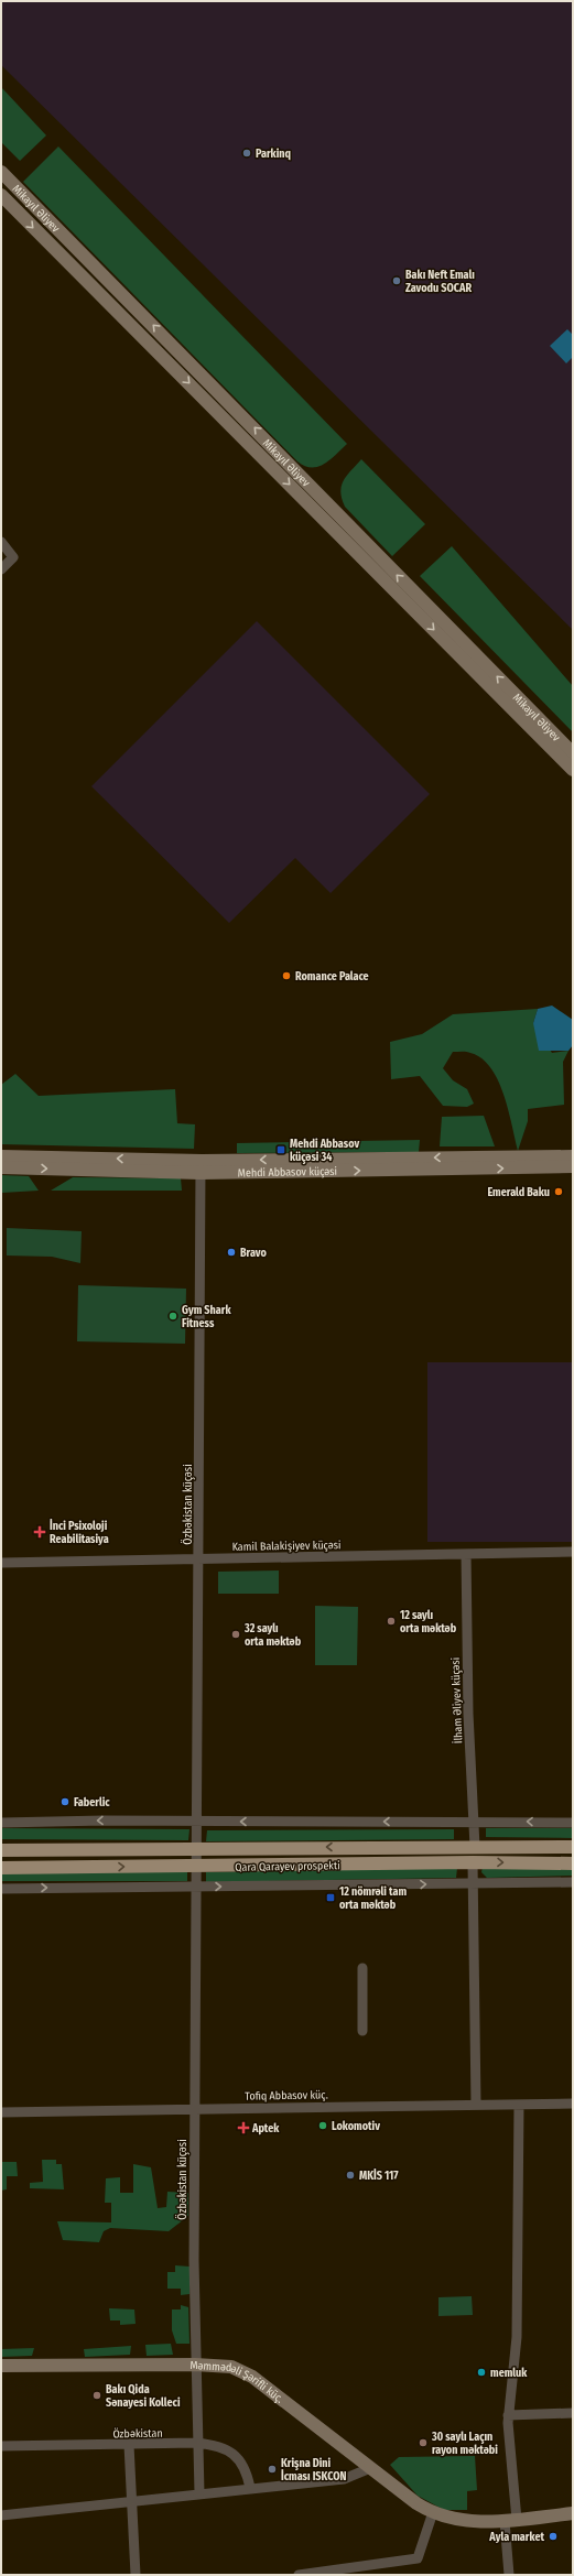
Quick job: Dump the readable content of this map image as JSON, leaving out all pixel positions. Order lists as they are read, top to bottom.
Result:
{
  "streets": {
    "main road": ["Qara Qarayev prospekti"],
    "street": [
      "Mikayıl Əliyev",
      "Mehdi Abbasov küçəsi",
      "Özbəkistan küçəsi",
      "Kamil Balakişiyev küçəsi",
      "İlham Əliyev küçəsi",
      "Tofiq Abbasov küç.",
      "Məmmədəli Şərifli küç.",
      "Özbəkistan"
    ]
  },
  "crossings": [
    ["Mehdi Abbasov küçəsi", "Özbəkistan küçəsi"],
    ["Özbəkistan küçəsi", "Kamil Balakişiyev küçəsi"],
    ["Özbəkistan küçəsi", "Qara Qarayev prospekti"],
    ["Özbəkistan küçəsi", "Tofiq Abbasov küç."],
    ["Özbəkistan küçəsi", "Məmmədəli Şərifli küç."],
    ["Özbəkistan küçəsi", "Özbəkistan"],
    ["Kamil Balakişiyev küçəsi", "İlham Əliyev küçəsi"],
    ["İlham Əliyev küçəsi", "Qara Qarayev prospekti"]
  ],
  "places": {
    "other": [
      "Parkinq",
      "Bakı Neft Emalı Zavodu SOCAR",
      "Romance Palace",
      "Emerald Baku",
      "Bravo",
      "Gym Shark Fitness",
      "12 saylı orta məktəb",
      "32 saylı orta məktəb",
      "Faberlic",
      "Lokomotiv",
      "MKİS 117",
      "memluk",
      "Bakı Qida Sənayesi Kolleci",
      "30 saylı Laçın rayon məktəbi",
      "Krişna Dini İcması ISKCON",
      "Ayla market"
    ],
    "transit": ["Mehdi Abbasov küçəsi 34", "12 nömrəli tam orta məktəb"],
    "health": ["İnci Psixoloji Reabilitasiya", "Aptek"]
  }
}
